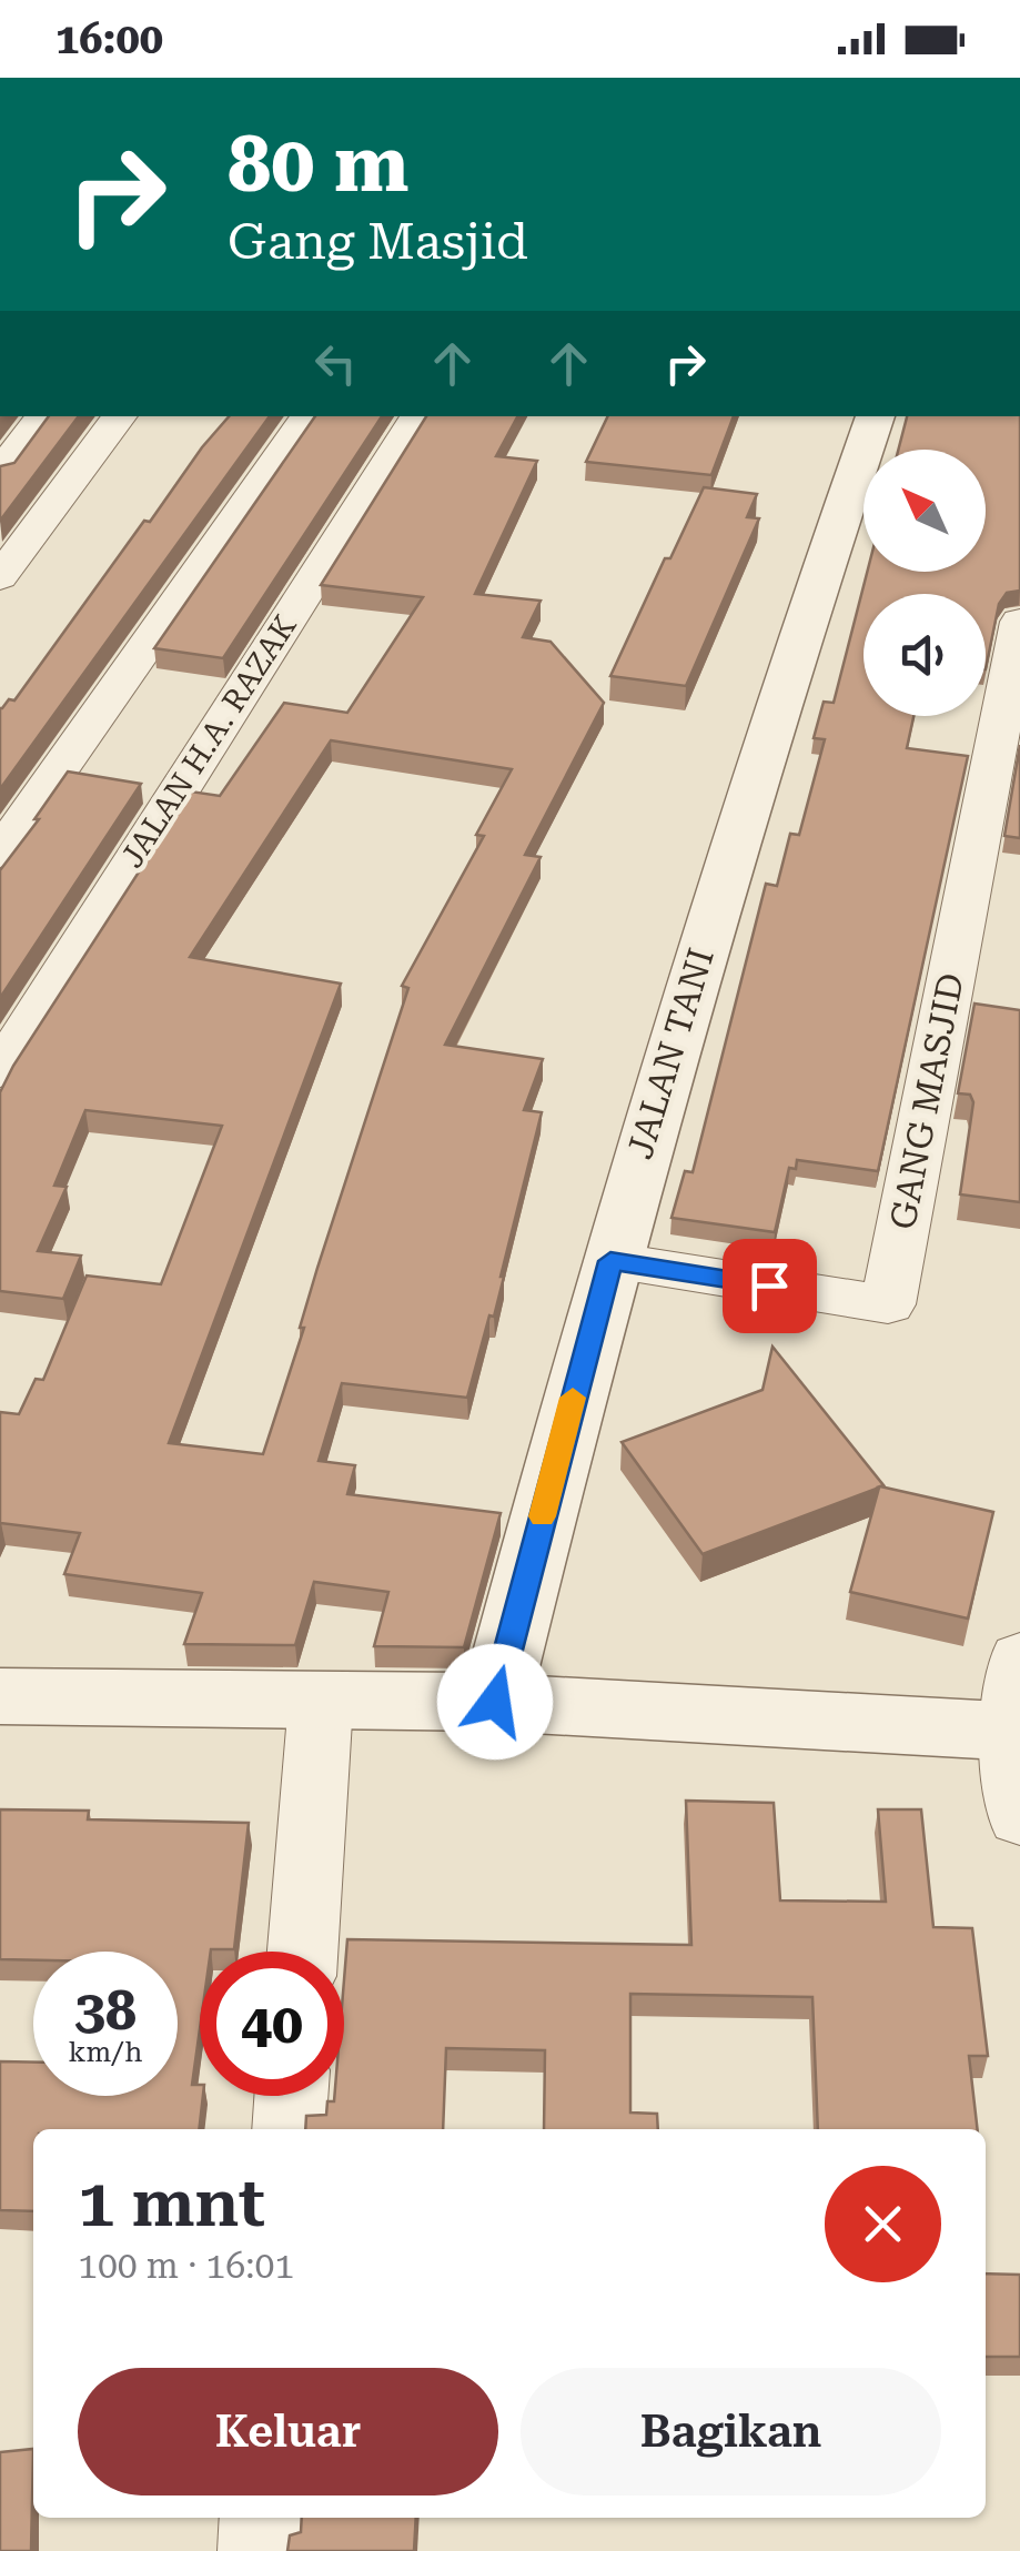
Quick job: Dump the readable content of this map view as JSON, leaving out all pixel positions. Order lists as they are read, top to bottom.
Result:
{
  "streets": {
    "street": ["JALAN H.A. RAZAK", "JALAN TANI", "GANG MASJID"]
  },
  "crossings": [
    ["JALAN TANI", "GANG MASJID"]
  ],
  "north": "top left",
  "page": {
    "status": "16:00",
    "turn": ["80 m", "Gang Masjid"],
    "speed": "38 km/h",
    "limit": "40",
    "heading": ["1 mnt", "100 m · 16:01"],
    "buttons": ["Keluar", "Bagikan"]
  }
}
